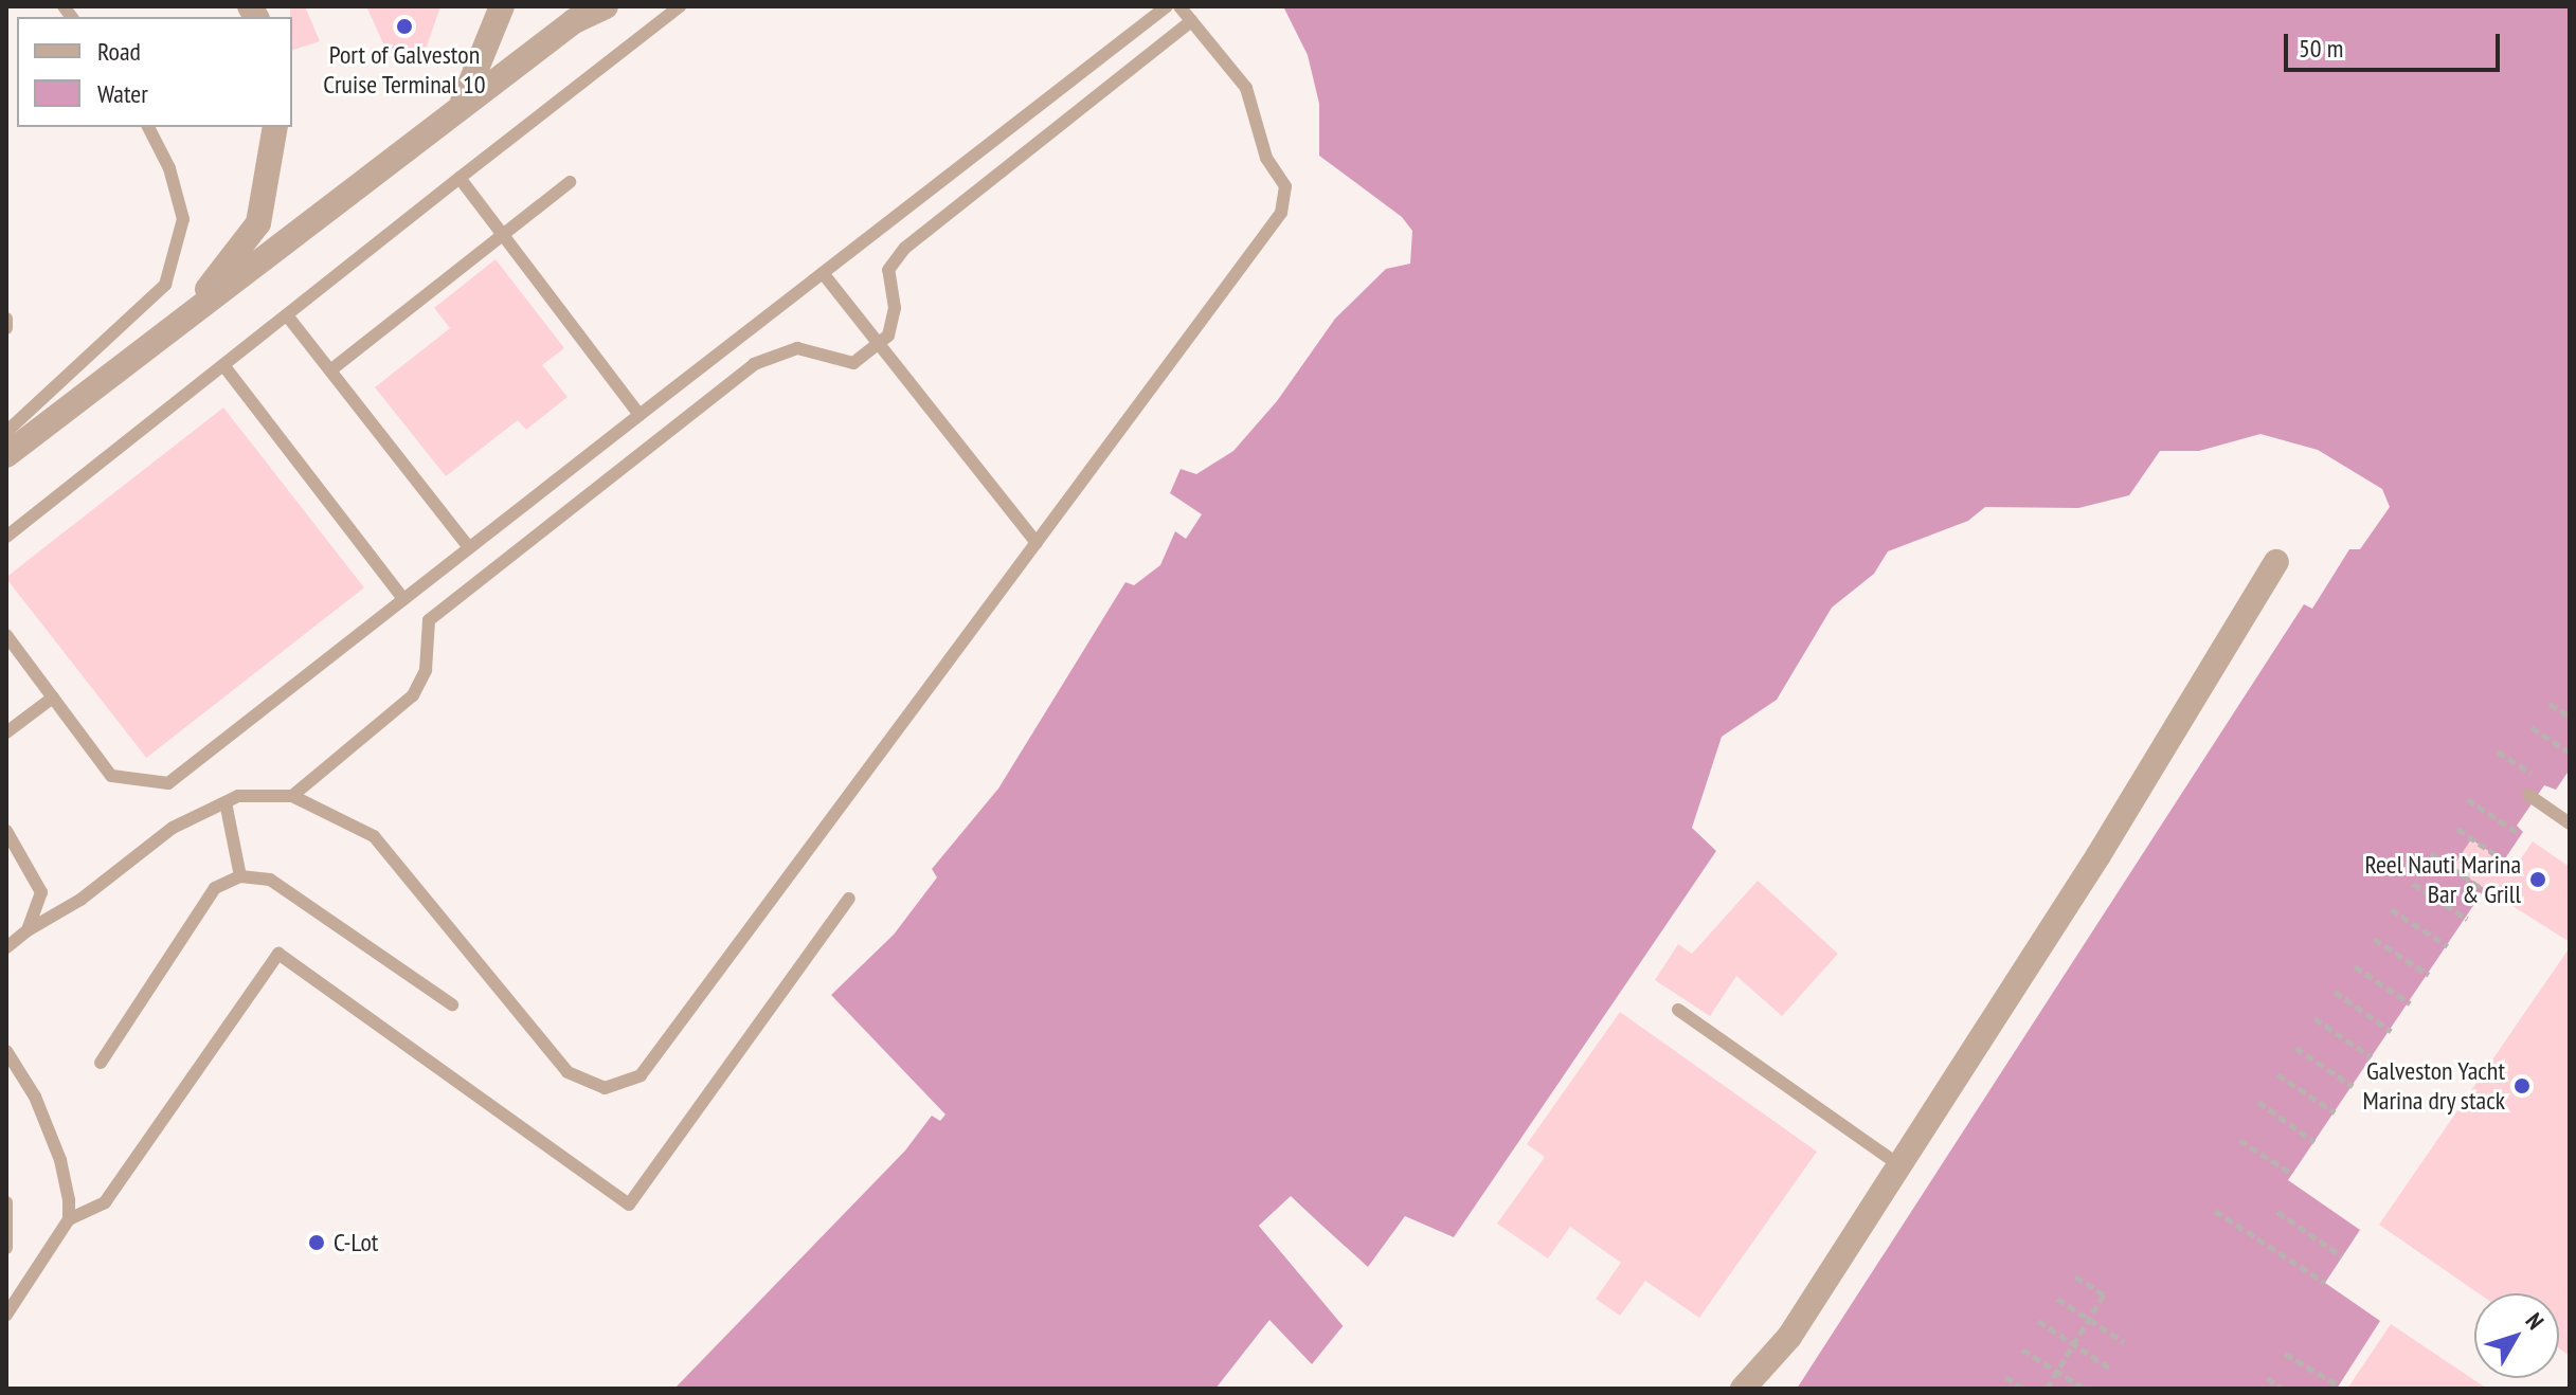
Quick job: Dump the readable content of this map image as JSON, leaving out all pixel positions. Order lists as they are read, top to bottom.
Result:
{
  "places": [
    "Port of Galveston Cruise Terminal 10",
    "Reel Nauti Marina Bar & Grill",
    "Galveston Yacht Marina dry stack",
    "C-Lot"
  ],
  "legend": ["Road", "Water"],
  "scale_bar": "50 m",
  "north": "top right"
}
